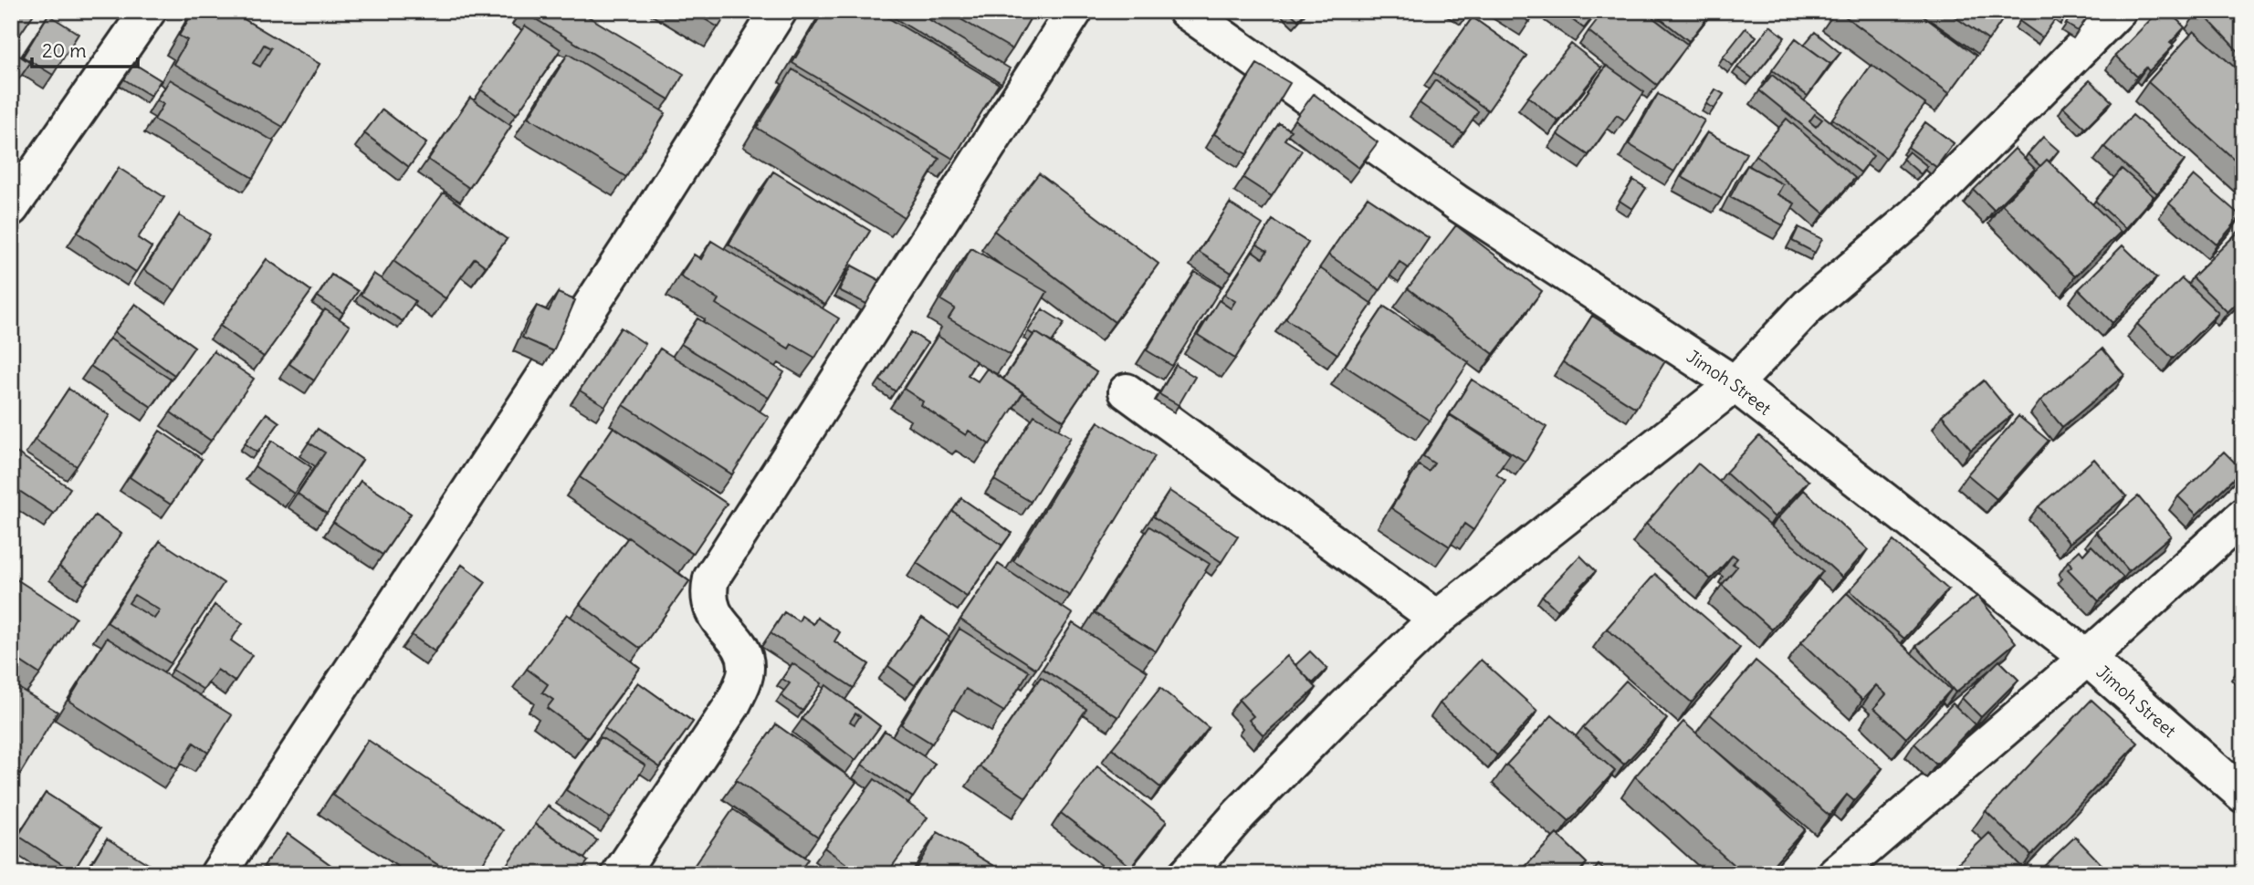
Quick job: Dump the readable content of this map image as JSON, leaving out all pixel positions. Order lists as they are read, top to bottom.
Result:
{
  "streets": {
    "street": ["Jimoh Street"]
  },
  "scale_bar": "20 m"
}
